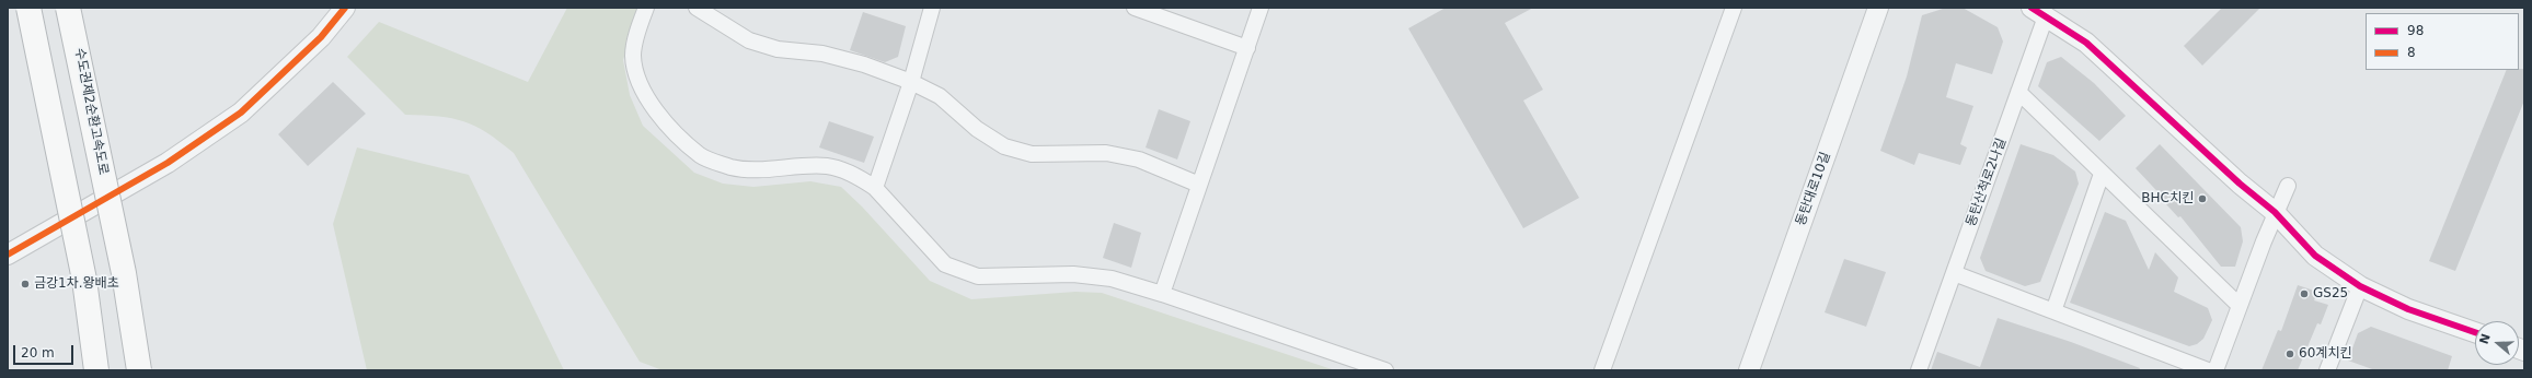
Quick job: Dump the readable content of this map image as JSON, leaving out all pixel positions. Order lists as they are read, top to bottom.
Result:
{
  "streets": {
    "highway": ["수도권제2순환고속도로"],
    "street": ["동탄산척로2나길", "동탄대로10길"]
  },
  "places": [
    "BHC치킨",
    "금강1차.왕배초",
    "GS25",
    "60계치킨"
  ],
  "lines": ["transit line 98", "transit line 8"],
  "legend": ["98", "8"],
  "scale_bar": "20 m",
  "north": "left"
}
